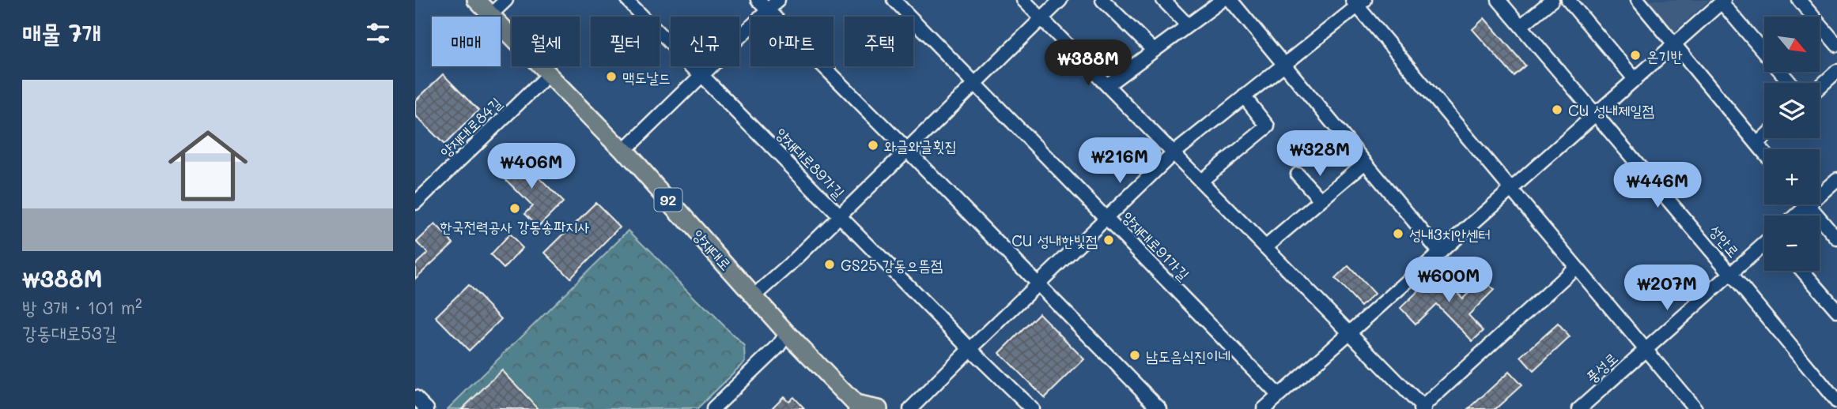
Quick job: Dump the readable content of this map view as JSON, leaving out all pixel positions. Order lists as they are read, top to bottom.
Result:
{
  "streets": {
    "main road": ["92", "양재대로"],
    "street": [
      "양재대로84길",
      "양재대로89가길",
      "성안로",
      "양재대로91가길",
      "풍성로"
    ]
  },
  "crossings": [
    ["양재대로84길", "양재대로"],
    ["성안로", "풍성로"]
  ],
  "places": [
    "온기반",
    "맥도날드",
    "CU 성내제일점",
    "와글와글횟집",
    "한국전력공사 강동송파지사",
    "성내3치안센터",
    "CU 성내한빛점",
    "GS25 강동으뜸점",
    "남도음식진이네"
  ],
  "north": "bottom right",
  "page": {
    "heading": "매물 7개",
    "map_buttons": ["+", "−"],
    "chip": [
      "매매",
      "월세",
      "필터",
      "신규",
      "아파트",
      "주택"
    ],
    "price": [
      "₩388M",
      "₩328M",
      "₩216M",
      "₩406M",
      "₩446M",
      "₩600M",
      "₩207M"
    ],
    "list": [
      {
        "name": "₩388M",
        "note": "방 3개 · 101 m² · 강동대로53길"
      }
    ]
  }
}
